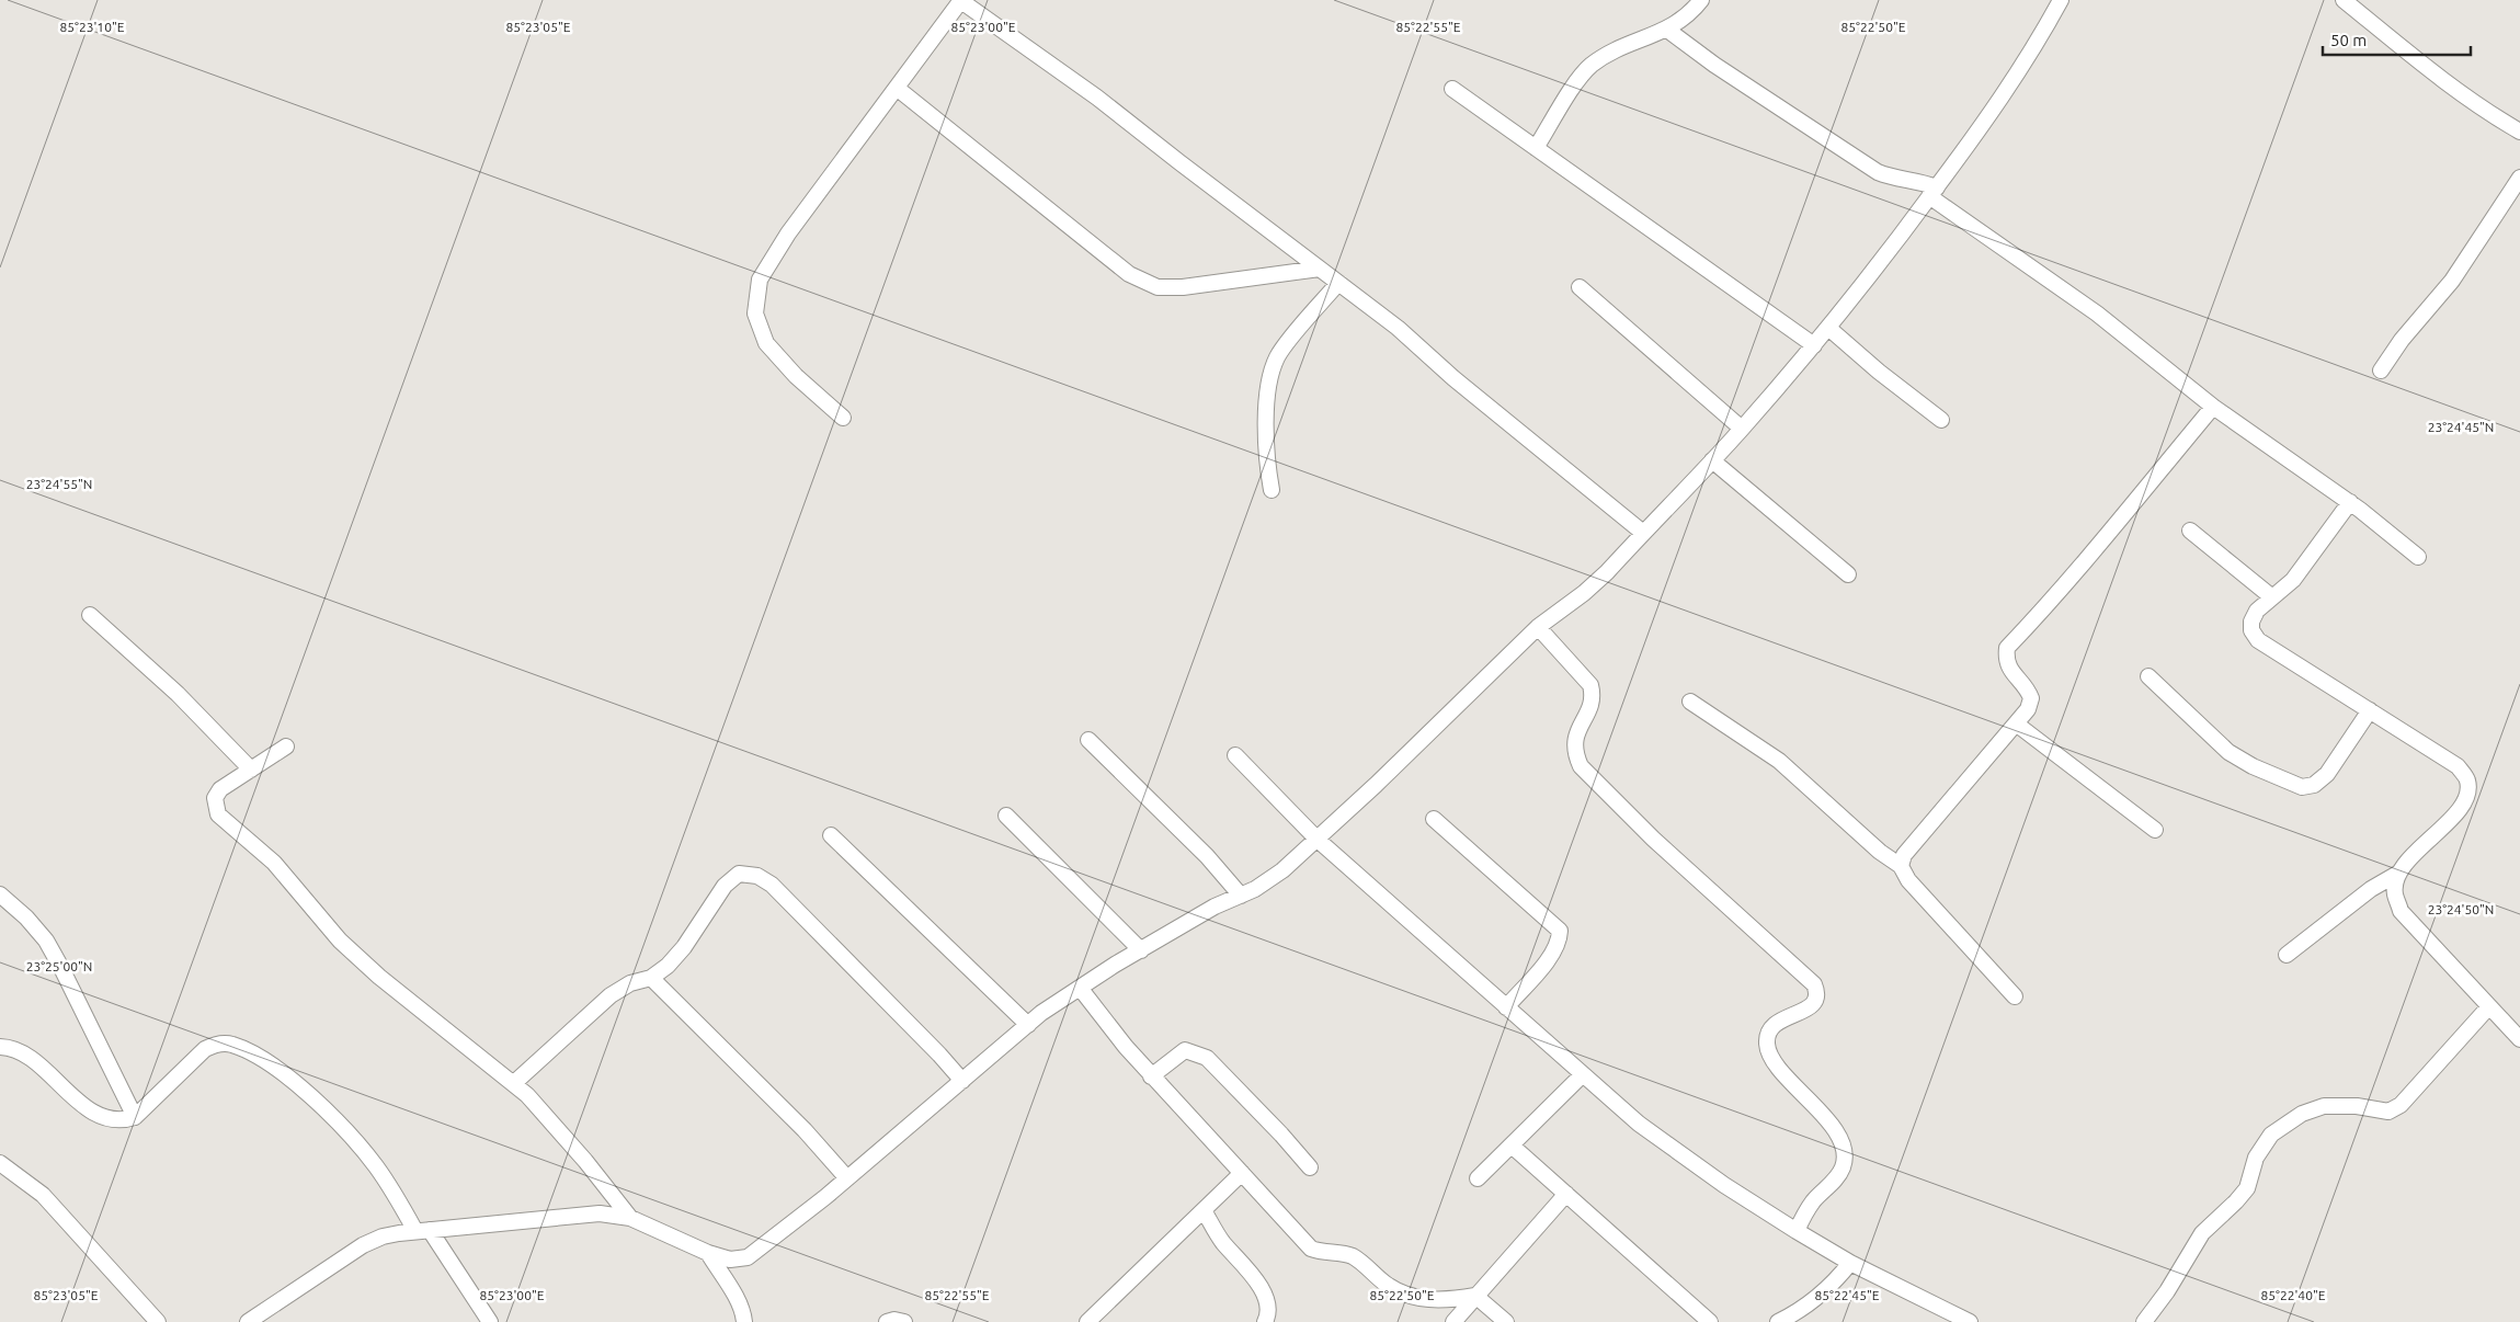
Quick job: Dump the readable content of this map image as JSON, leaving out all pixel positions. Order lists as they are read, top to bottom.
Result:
{
  "scale_bar": "50 m",
  "coordinates": [
    "85°23'10\"E",
    "85°23'05\"E",
    "85°23'00\"E",
    "85°22'55\"E",
    "85°22'50\"E",
    "23°24'45\"N",
    "23°24'55\"N",
    "23°24'50\"N",
    "23°25'00\"N",
    "85°22'45\"E",
    "85°22'40\"E"
  ]
}
